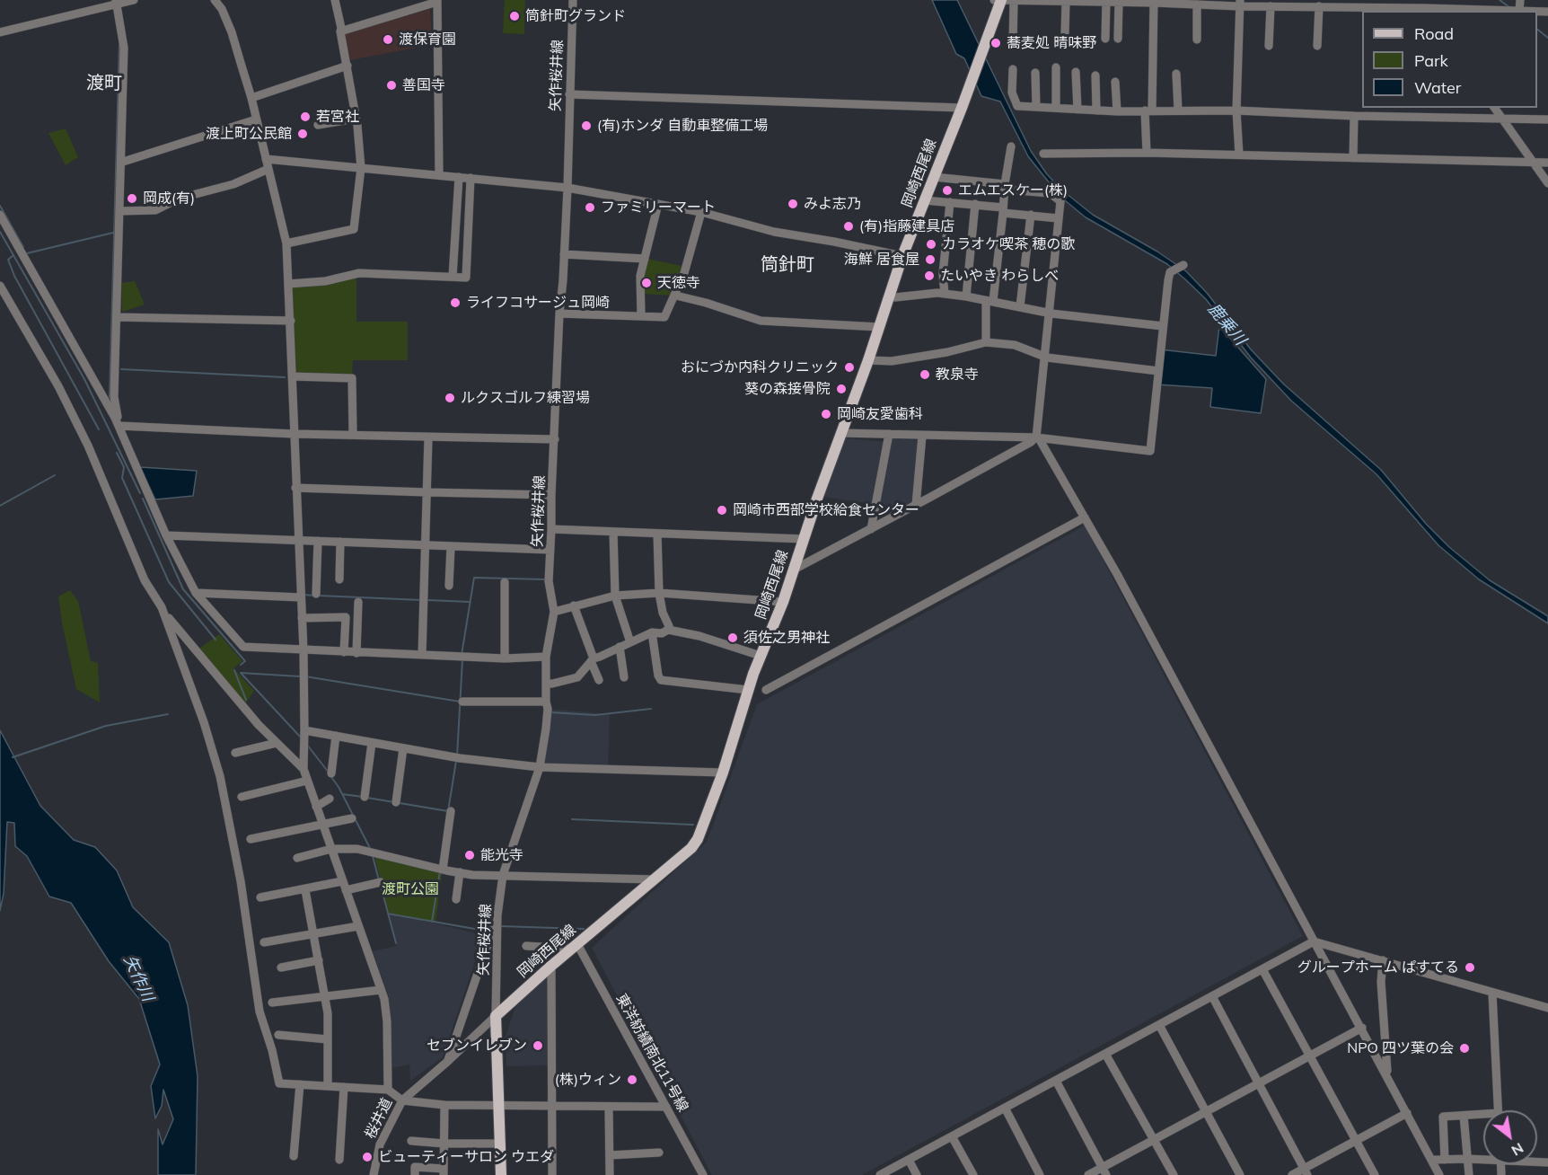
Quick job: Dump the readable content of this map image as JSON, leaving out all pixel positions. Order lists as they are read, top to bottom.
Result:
{
  "streets": {
    "main road": ["岡崎西尾線"],
    "street": ["矢作桜井線", "東洋紡績南北11号線", "桜井道"]
  },
  "crossings": [
    ["矢作桜井線", "岡崎西尾線"],
    ["矢作桜井線", "桜井道"],
    ["岡崎西尾線", "東洋紡績南北11号線"],
    ["岡崎西尾線", "桜井道"]
  ],
  "districts": ["渡町", "筒針町"],
  "water": ["鹿乗川", "矢作川"],
  "parks": ["渡町公園"],
  "places": [
    "筒針町グランド",
    "渡保育園",
    "蕎麦処 晴味野",
    "善国寺",
    "若宮社",
    "(有)ホンダ 自動車整備工場",
    "渡上町公民館",
    "エムエスケー(株)",
    "岡成(有)",
    "みよ志乃",
    "ファミリーマート",
    "(有)指藤建具店",
    "カラオケ喫茶 穂の歌",
    "海鮮 居食屋",
    "たいやき わらしべ",
    "天徳寺",
    "ライフコサージュ岡崎",
    "おにづか内科クリニック",
    "教泉寺",
    "葵の森接骨院",
    "ルクスゴルフ練習場",
    "岡崎友愛歯科",
    "岡崎市西部学校給食センター",
    "須佐之男神社",
    "能光寺",
    "グループホーム ぱすてる",
    "セブンイレブン",
    "NPO 四ツ葉の会",
    "(株)ウィン",
    "ビューティーサロン ウエダ"
  ],
  "legend": ["Road", "Park", "Water"],
  "north": "bottom right"
}
